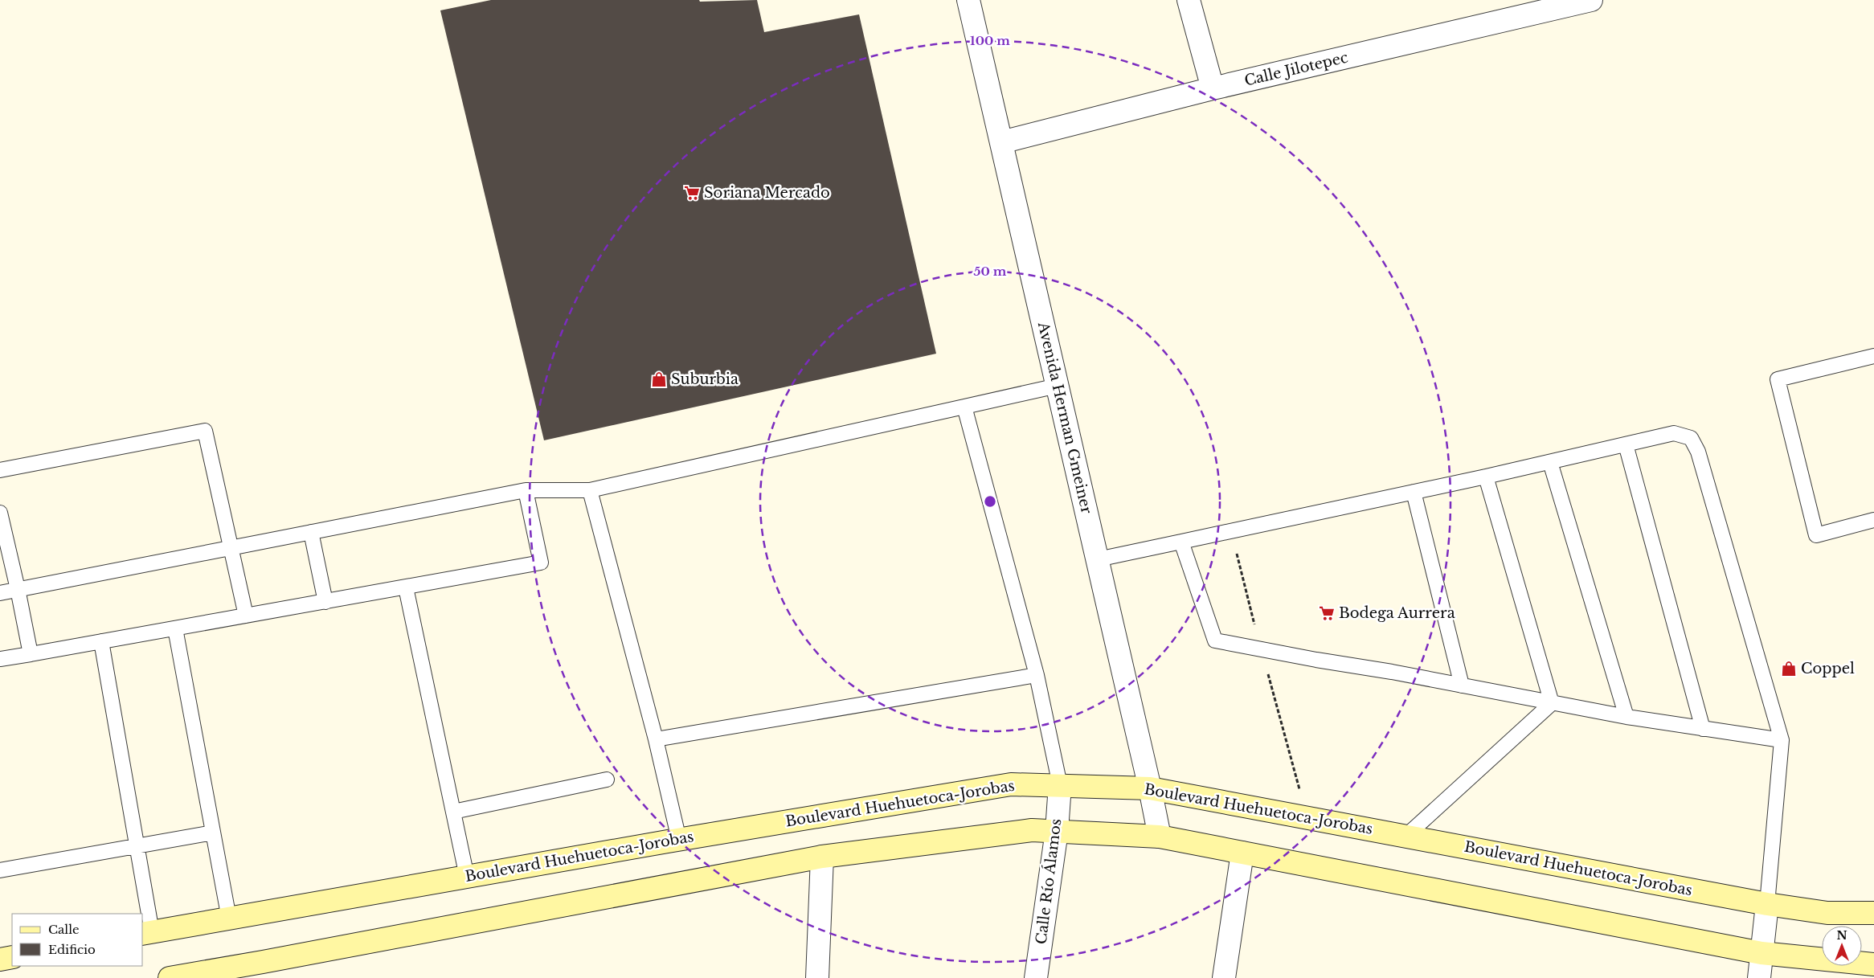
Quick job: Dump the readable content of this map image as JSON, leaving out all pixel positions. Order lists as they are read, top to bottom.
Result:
{
  "streets": {
    "main road": ["Boulevard Huehuetoca-Jorobas"],
    "street": ["Calle Jilotepec", "Avenida Herman Gmeiner", "Calle Río Álamos"]
  },
  "crossings": [
    ["Calle Jilotepec", "Avenida Herman Gmeiner"],
    ["Avenida Herman Gmeiner", "Boulevard Huehuetoca-Jorobas"],
    ["Boulevard Huehuetoca-Jorobas", "Calle Río Álamos"]
  ],
  "places": {
    "supermarket": ["Soriana Mercado", "Bodega Aurrera"],
    "shop": ["Suburbia", "Coppel"]
  },
  "legend": ["Calle", "Edificio"],
  "north": "top",
  "rings": ["100 m", "50 m"]
}
